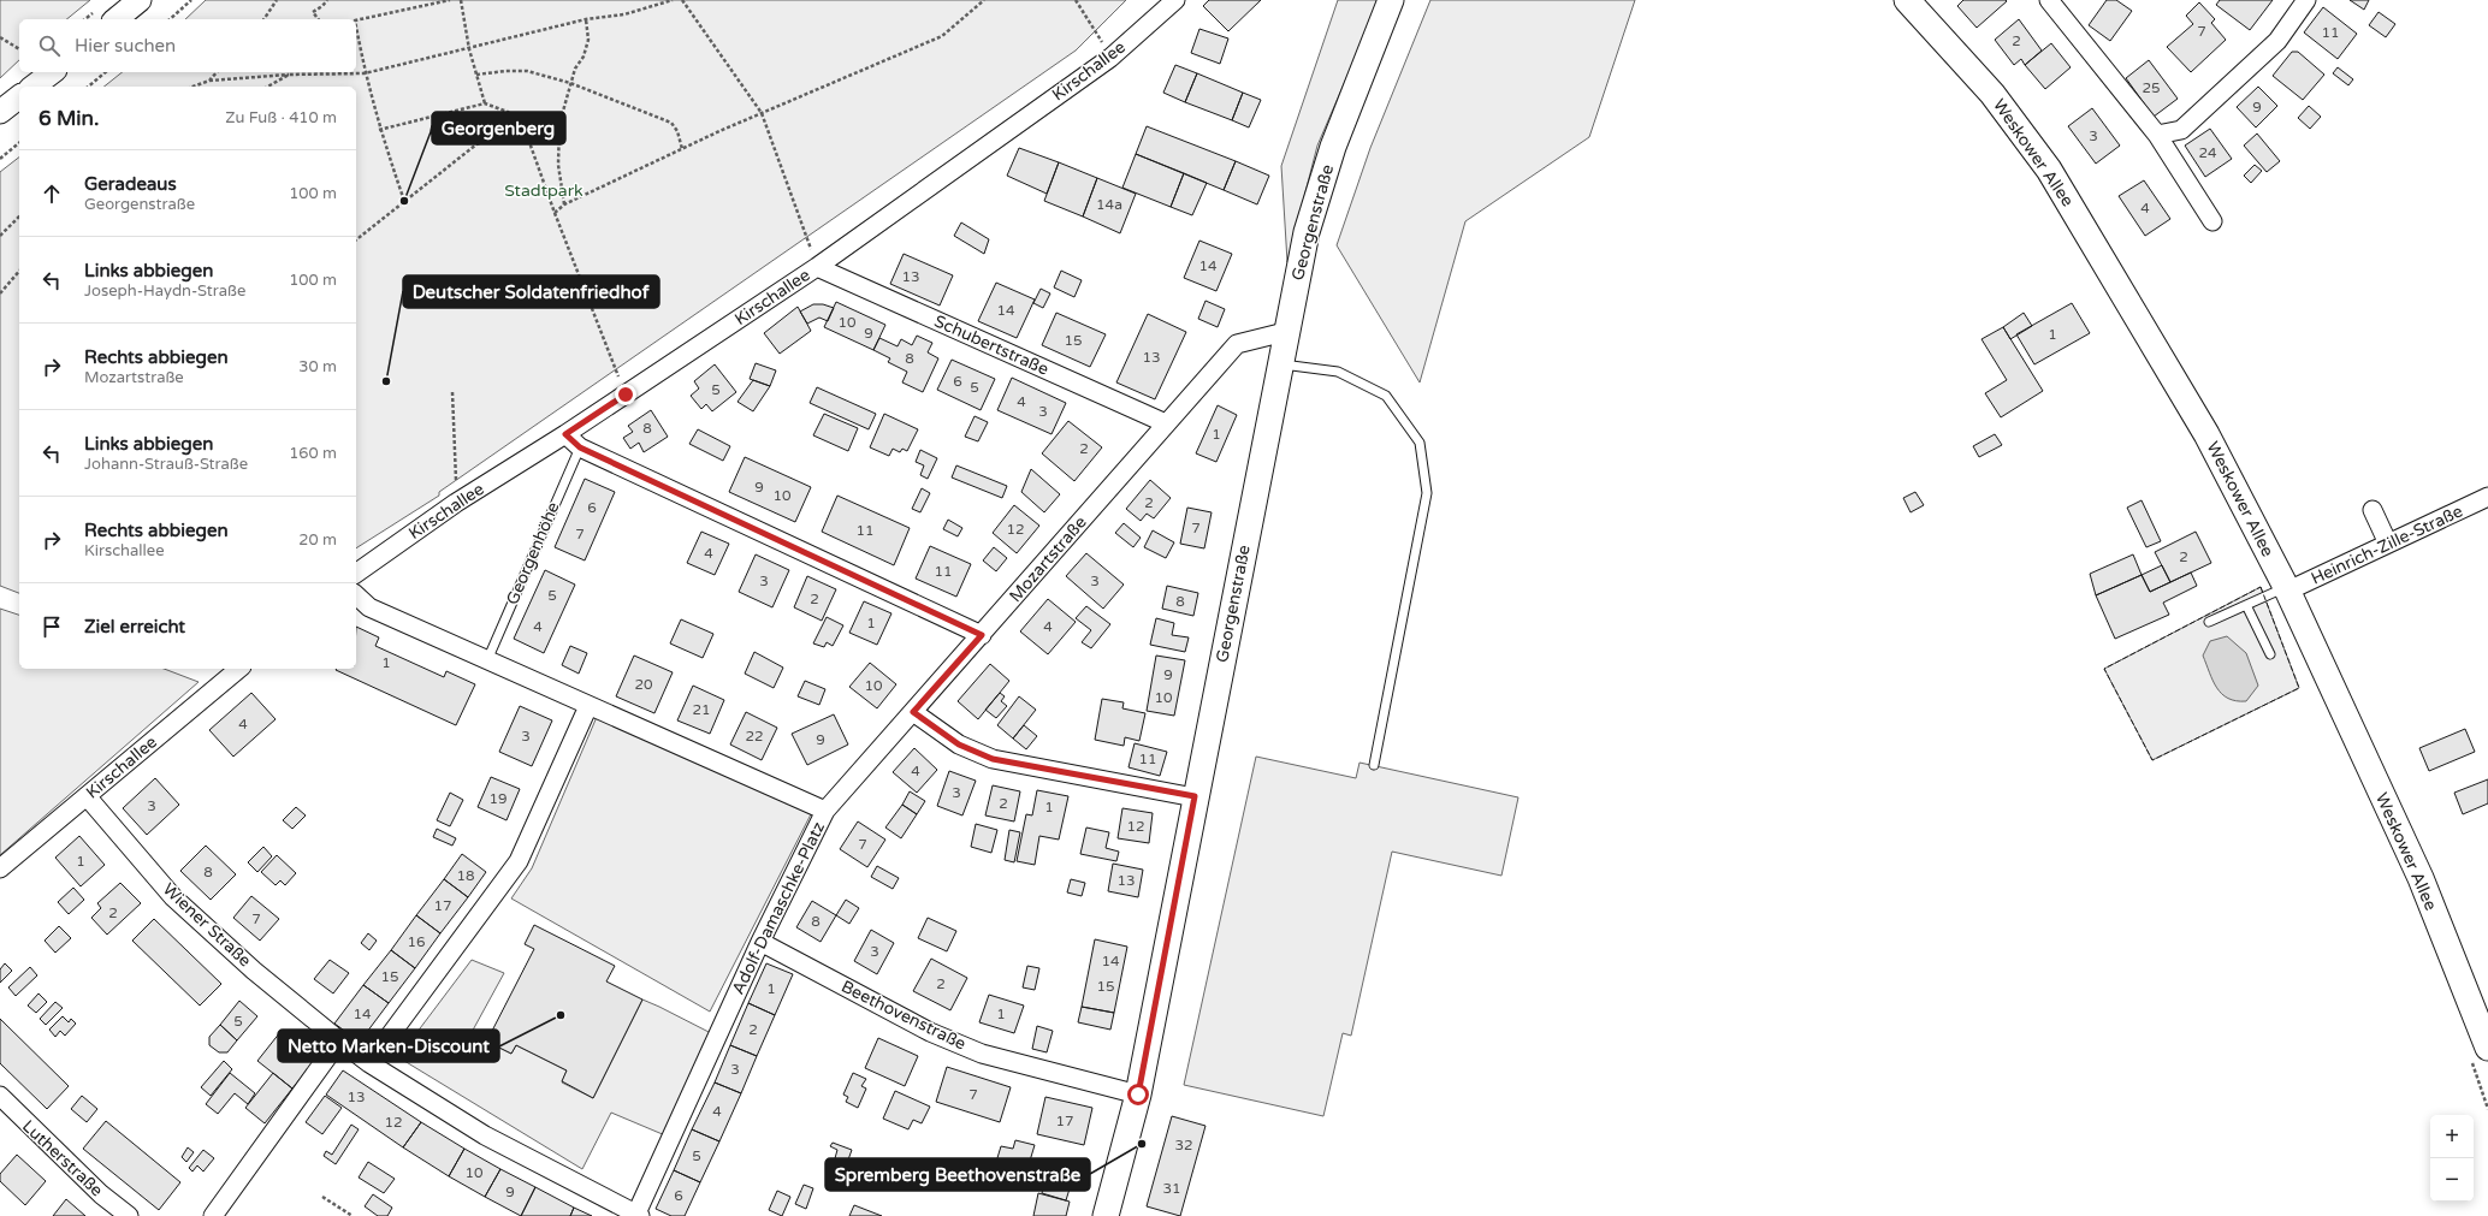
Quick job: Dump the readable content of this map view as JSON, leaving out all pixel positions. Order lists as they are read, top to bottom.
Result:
{
  "streets": {
    "main road": ["Weskower Allee", "Georgenstraße"],
    "street": [
      "Kirschallee",
      "Schubertstraße",
      "Heinrich-Zille-Straße",
      "Mozartstraße",
      "Adolf-Damaschke-Platz",
      "Wiener Straße",
      "Beethovenstraße",
      "Lutherstraße"
    ],
    "lane": ["Georgenhöhe"]
  },
  "crossings": [
    ["Kirschallee", "Schubertstraße"],
    ["Kirschallee", "Wiener Straße"],
    ["Weskower Allee", "Heinrich-Zille-Straße"],
    ["Georgenstraße", "Mozartstraße"],
    ["Georgenstraße", "Beethovenstraße"],
    ["Schubertstraße", "Mozartstraße"],
    ["Mozartstraße", "Adolf-Damaschke-Platz"],
    ["Adolf-Damaschke-Platz", "Wiener Straße"],
    ["Adolf-Damaschke-Platz", "Beethovenstraße"]
  ],
  "parks": ["Stadtpark"],
  "places": [
    "Georgenberg",
    "Deutscher Soldatenfriedhof",
    "Netto Marken-Discount",
    "Spremberg Beethovenstraße"
  ],
  "house_numbers": [
    "7",
    "11",
    "2",
    "25",
    "9",
    "3",
    "24",
    "14a",
    "4",
    "14",
    "13",
    "14",
    "10",
    "9",
    "1",
    "15",
    "13",
    "8",
    "6",
    "5",
    "5",
    "4",
    "3",
    "8",
    "1",
    "2",
    "9",
    "10",
    "2",
    "6",
    "7",
    "12",
    "11",
    "7",
    "4",
    "2",
    "11",
    "3",
    "3",
    "5",
    "2",
    "8",
    "1",
    "4",
    "4",
    "1",
    "9",
    "20",
    "10",
    "10",
    "21",
    "4",
    "3",
    "22",
    "9",
    "11",
    "4",
    "3",
    "19",
    "2",
    "3",
    "1",
    "12",
    "7",
    "1",
    "8",
    "18",
    "13",
    "17",
    "2",
    "7",
    "8",
    "16",
    "3",
    "14",
    "15",
    "2",
    "15",
    "1",
    "14",
    "1",
    "5",
    "2",
    "3",
    "7",
    "13",
    "4",
    "17",
    "12",
    "32",
    "5",
    "10",
    "31",
    "9",
    "6"
  ],
  "page": {
    "search": "Hier suchen",
    "heading": ["6 Min.", "Zu Fuß · 410 m"],
    "list": [
      ["Geradeaus", "Georgenstraße", "100 m"],
      ["Links abbiegen", "Joseph-Haydn-Straße", "100 m"],
      ["Rechts abbiegen", "Mozartstraße", "30 m"],
      ["Links abbiegen", "Johann-Strauß-Straße", "160 m"],
      ["Rechts abbiegen", "Kirschallee", "20 m"],
      "Ziel erreicht"
    ],
    "map_buttons": ["+", "−"]
  }
}
